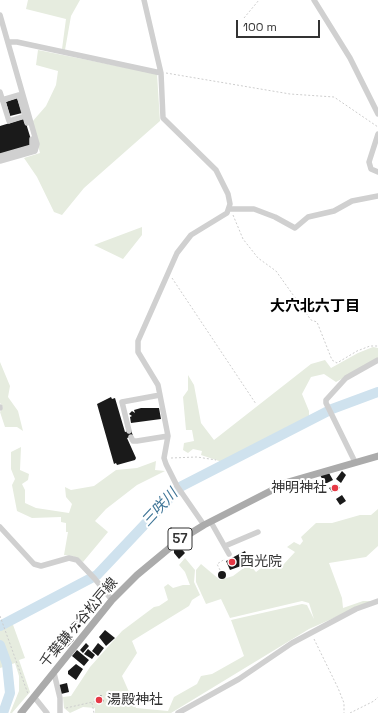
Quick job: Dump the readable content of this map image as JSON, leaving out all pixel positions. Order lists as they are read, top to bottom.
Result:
{
  "streets": {
    "main road": ["57", "千葉鎌ヶ谷松戸線"]
  },
  "districts": ["大穴北六丁目"],
  "water": ["三咲川"],
  "places": ["神明神社", "西光院", "湯殿神社"],
  "scale_bar": "100 m"
}
